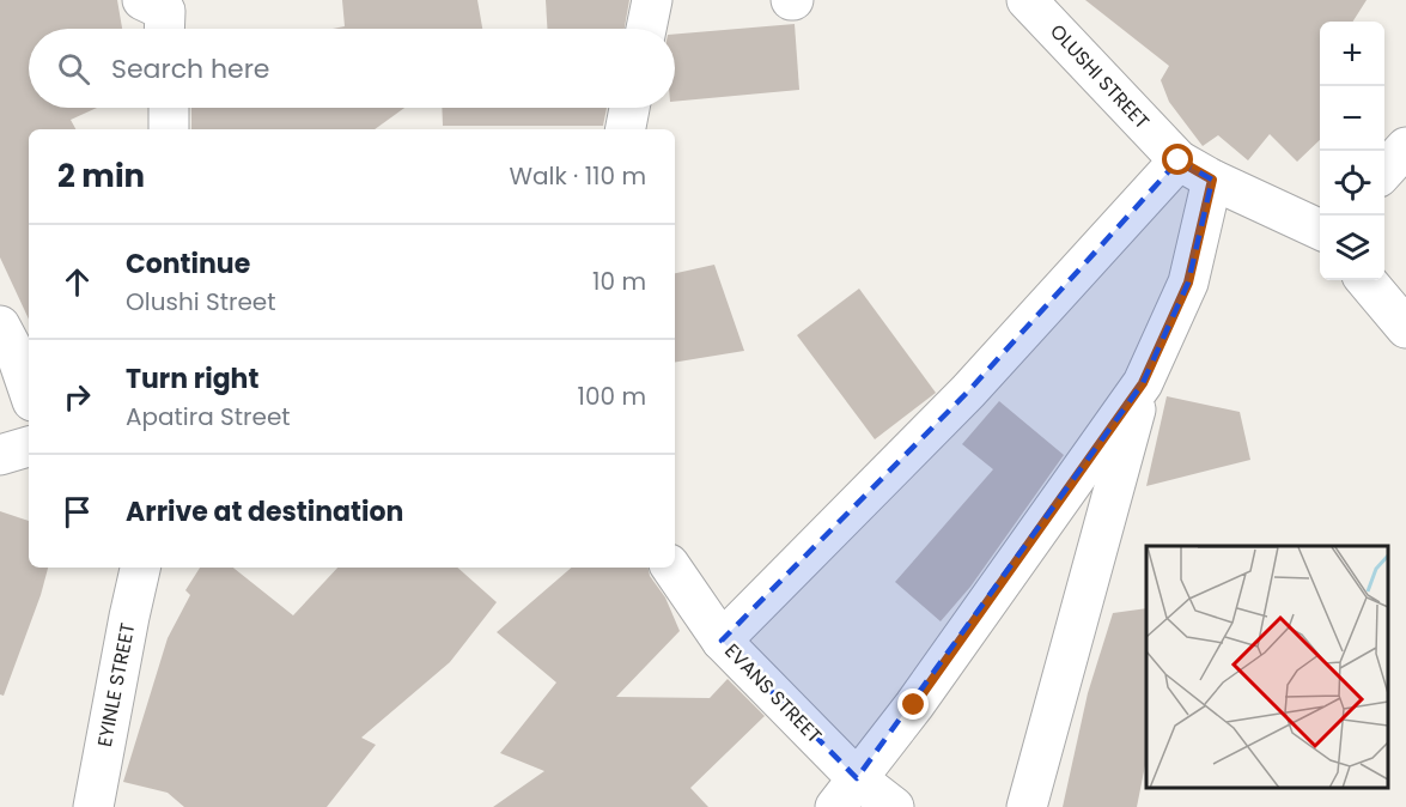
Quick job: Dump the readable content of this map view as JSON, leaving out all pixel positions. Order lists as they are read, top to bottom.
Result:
{
  "streets": {
    "street": ["OLUSHI STREET", "EYINLE STREET", "EVANS STREET"]
  },
  "page": {
    "map_buttons": ["+", "−"],
    "search": "Search here",
    "heading": ["2 min", "Walk · 110 m"],
    "list": [
      ["Continue", "Olushi Street", "10 m"],
      ["Turn right", "Apatira Street", "100 m"],
      "Arrive at destination"
    ]
  }
}
